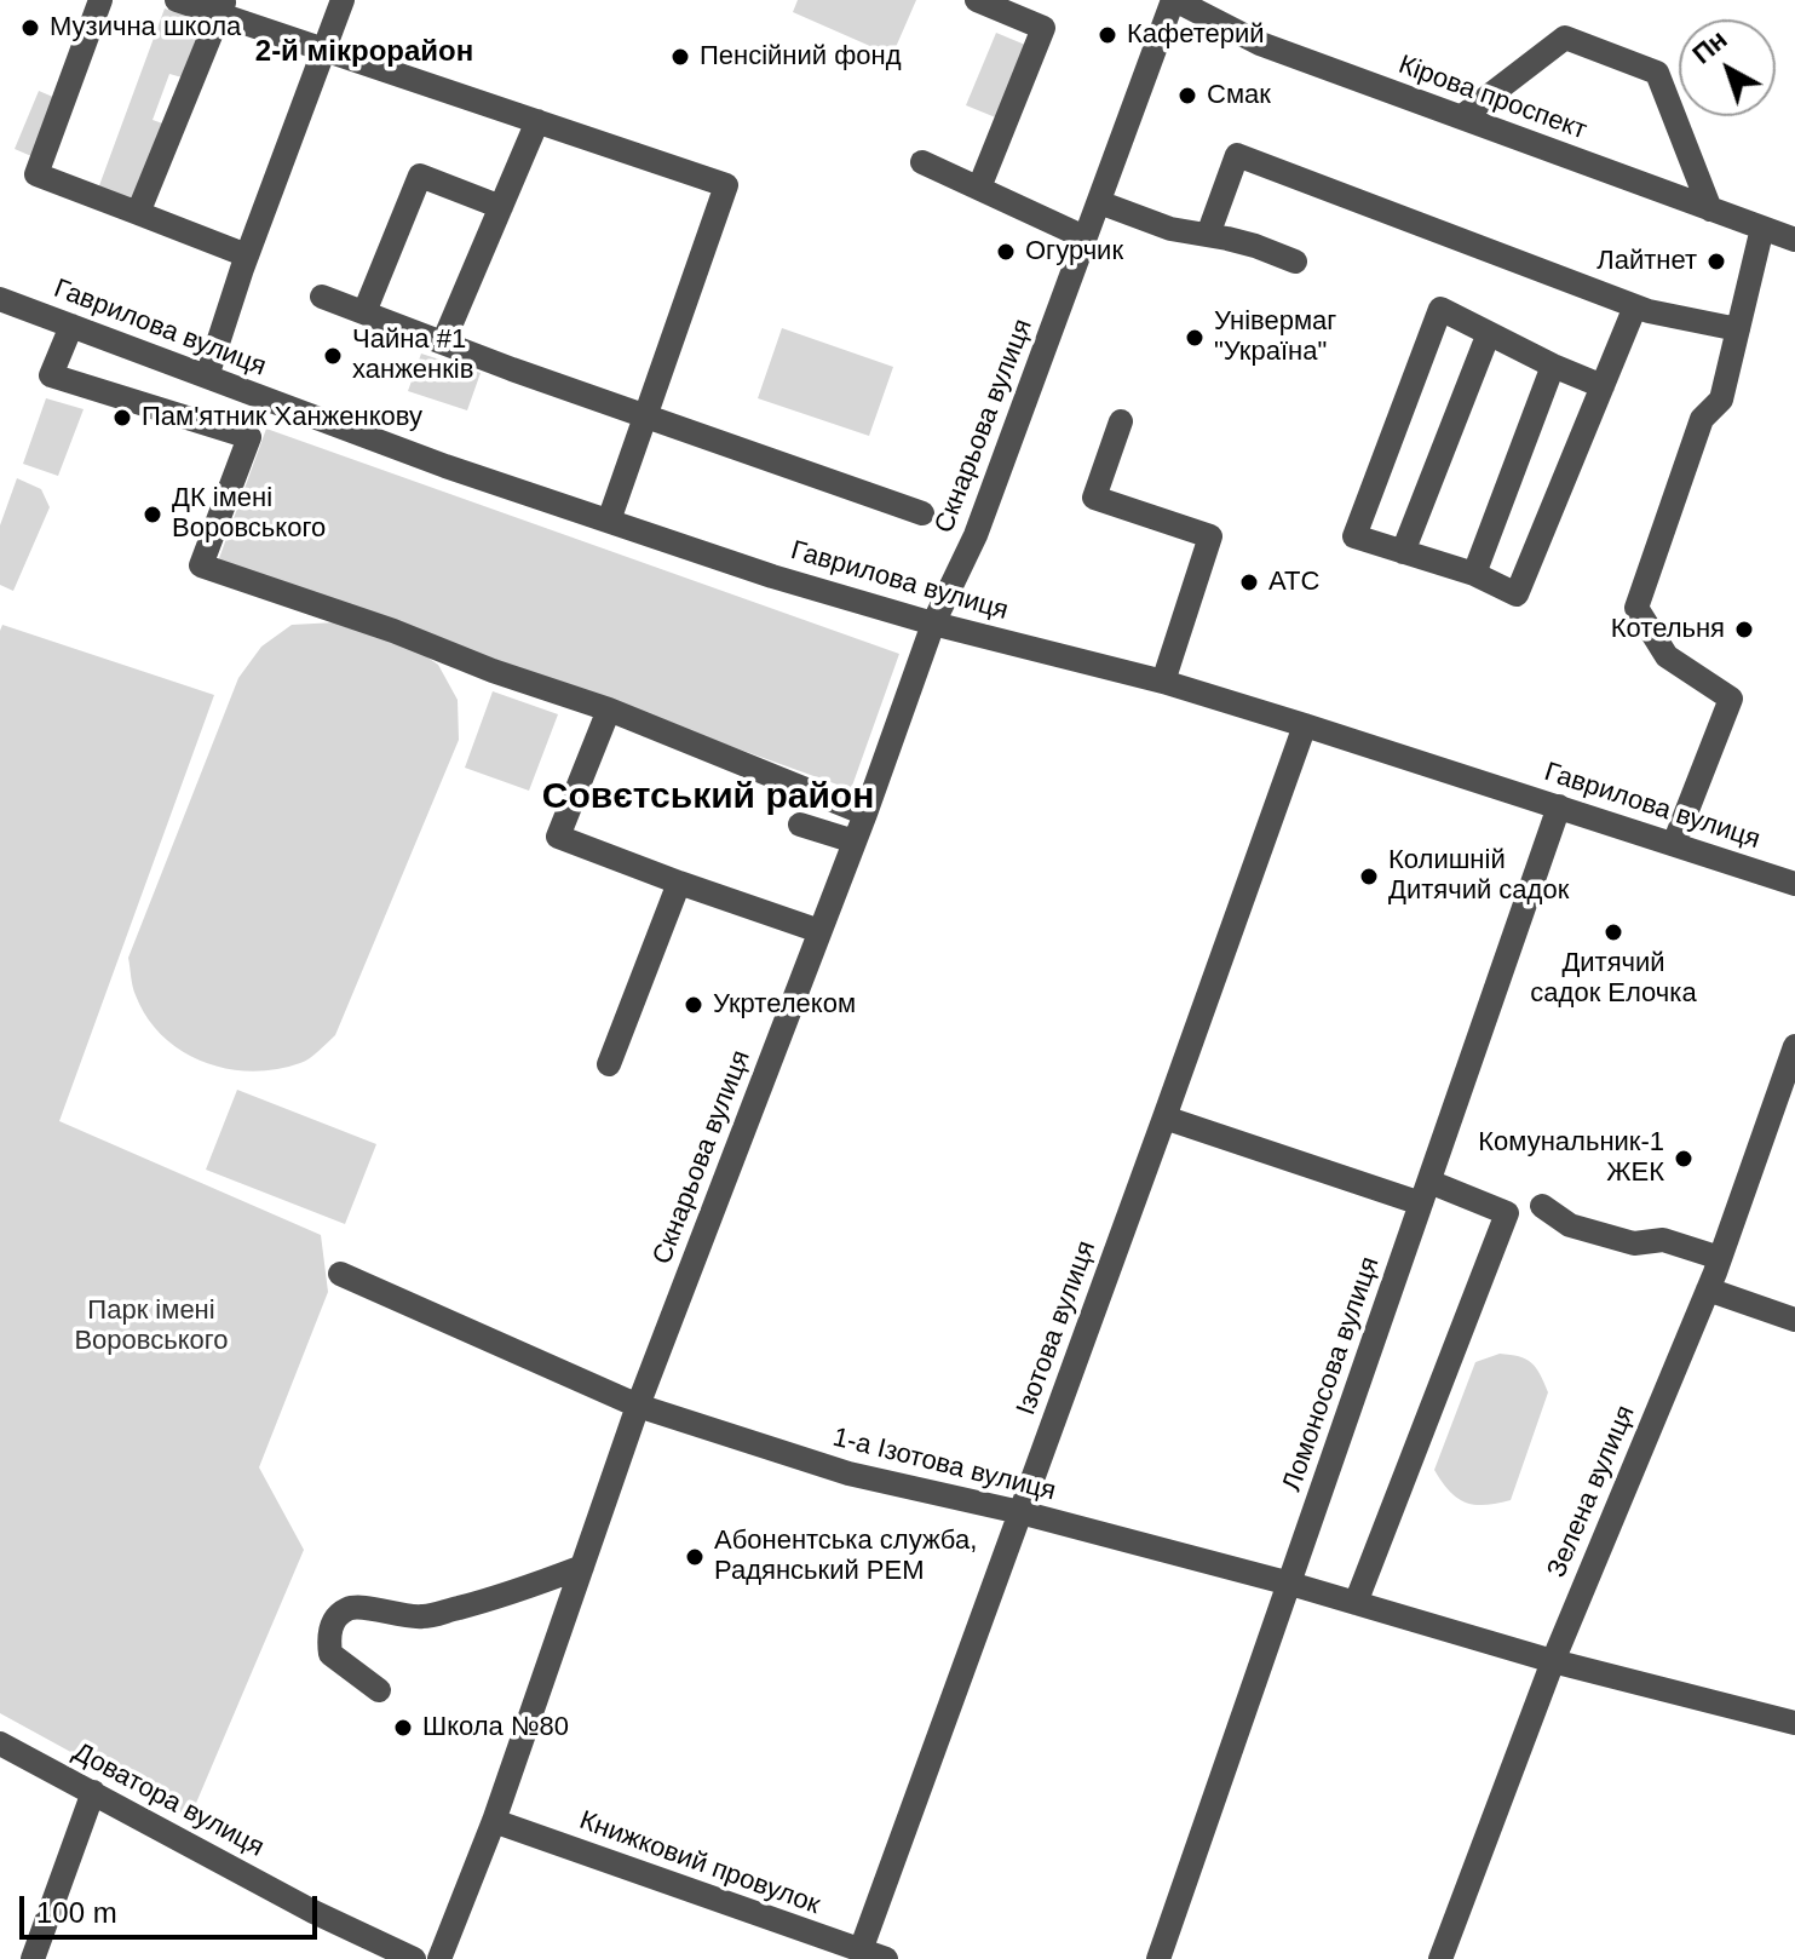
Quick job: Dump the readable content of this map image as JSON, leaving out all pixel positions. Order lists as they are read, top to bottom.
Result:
{
  "streets": {
    "street": [
      "Кірова проспект",
      "Гаврилова вулиця",
      "Скнарьова вулиця",
      "Ізотова вулиця",
      "Ломоносова вулиця",
      "1-а Ізотова вулиця",
      "Зелена вулиця",
      "Доватора вулиця",
      "Книжковий провулок"
    ]
  },
  "crossings": [
    ["Кірова проспект", "Скнарьова вулиця"],
    ["Гаврилова вулиця", "Скнарьова вулиця"],
    ["Гаврилова вулиця", "Ізотова вулиця"],
    ["Гаврилова вулиця", "Ломоносова вулиця"],
    ["Скнарьова вулиця", "1-а Ізотова вулиця"],
    ["Скнарьова вулиця", "Книжковий провулок"],
    ["Ізотова вулиця", "1-а Ізотова вулиця"],
    ["Ізотова вулиця", "Книжковий провулок"],
    ["Ломоносова вулиця", "1-а Ізотова вулиця"],
    ["1-а Ізотова вулиця", "Зелена вулиця"]
  ],
  "districts": ["2-й мікрорайон", "Совєтський район"],
  "parks": ["Парк імені Воровського"],
  "places": [
    "Музична школа",
    "Кафетерий",
    "Пенсійний фонд",
    "Смак",
    "Огурчик",
    "Лайтнет",
    "Універмаг \"Україна\"",
    "Чайна #1 ханженків",
    "Пам'ятник Ханженкову",
    "ДК імені Воровського",
    "АТС",
    "Котельня",
    "Колишній Дитячий садок",
    "Дитячий садок Елочка",
    "Укртелеком",
    "Комунальник-1 ЖЕК",
    "Абонентська служба, Радянський РЕМ",
    "Школа №80"
  ],
  "scale_bar": "100 m",
  "north": "top left"
}
